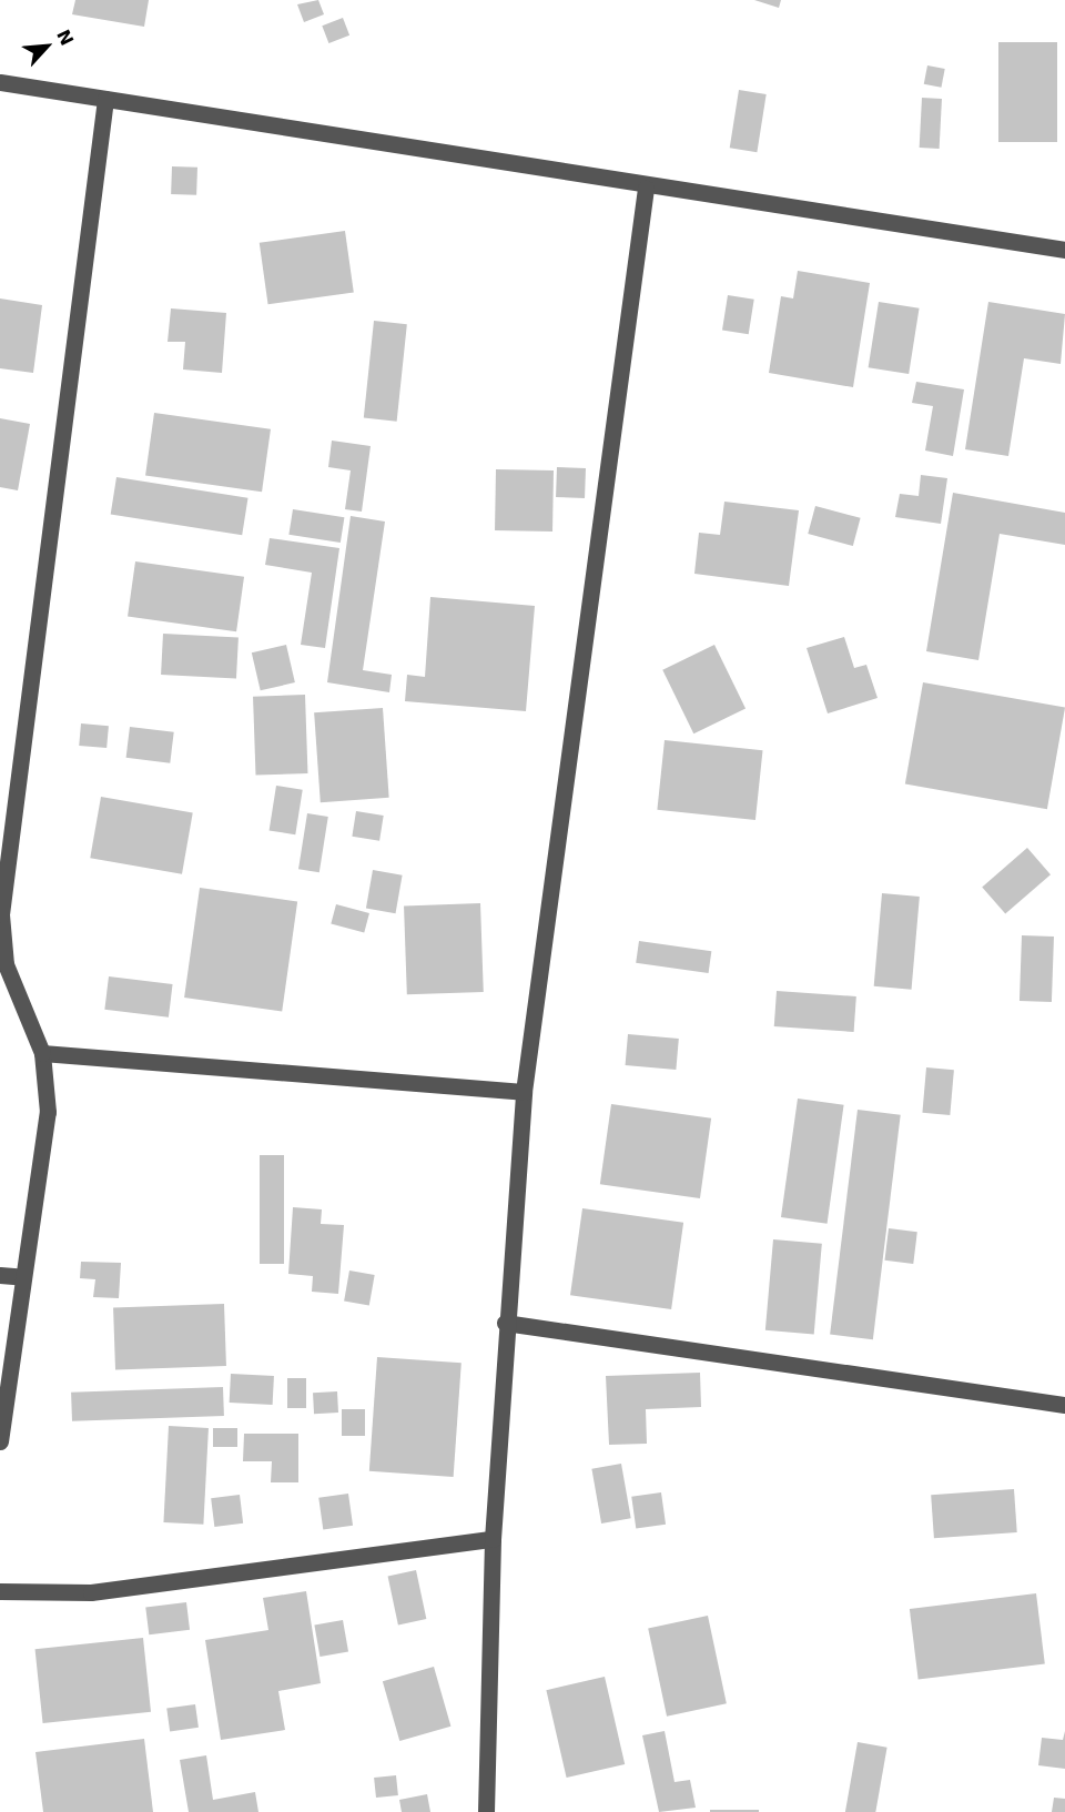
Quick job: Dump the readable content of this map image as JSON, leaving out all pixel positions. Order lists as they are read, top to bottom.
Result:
{
  "north": "top right"
}
